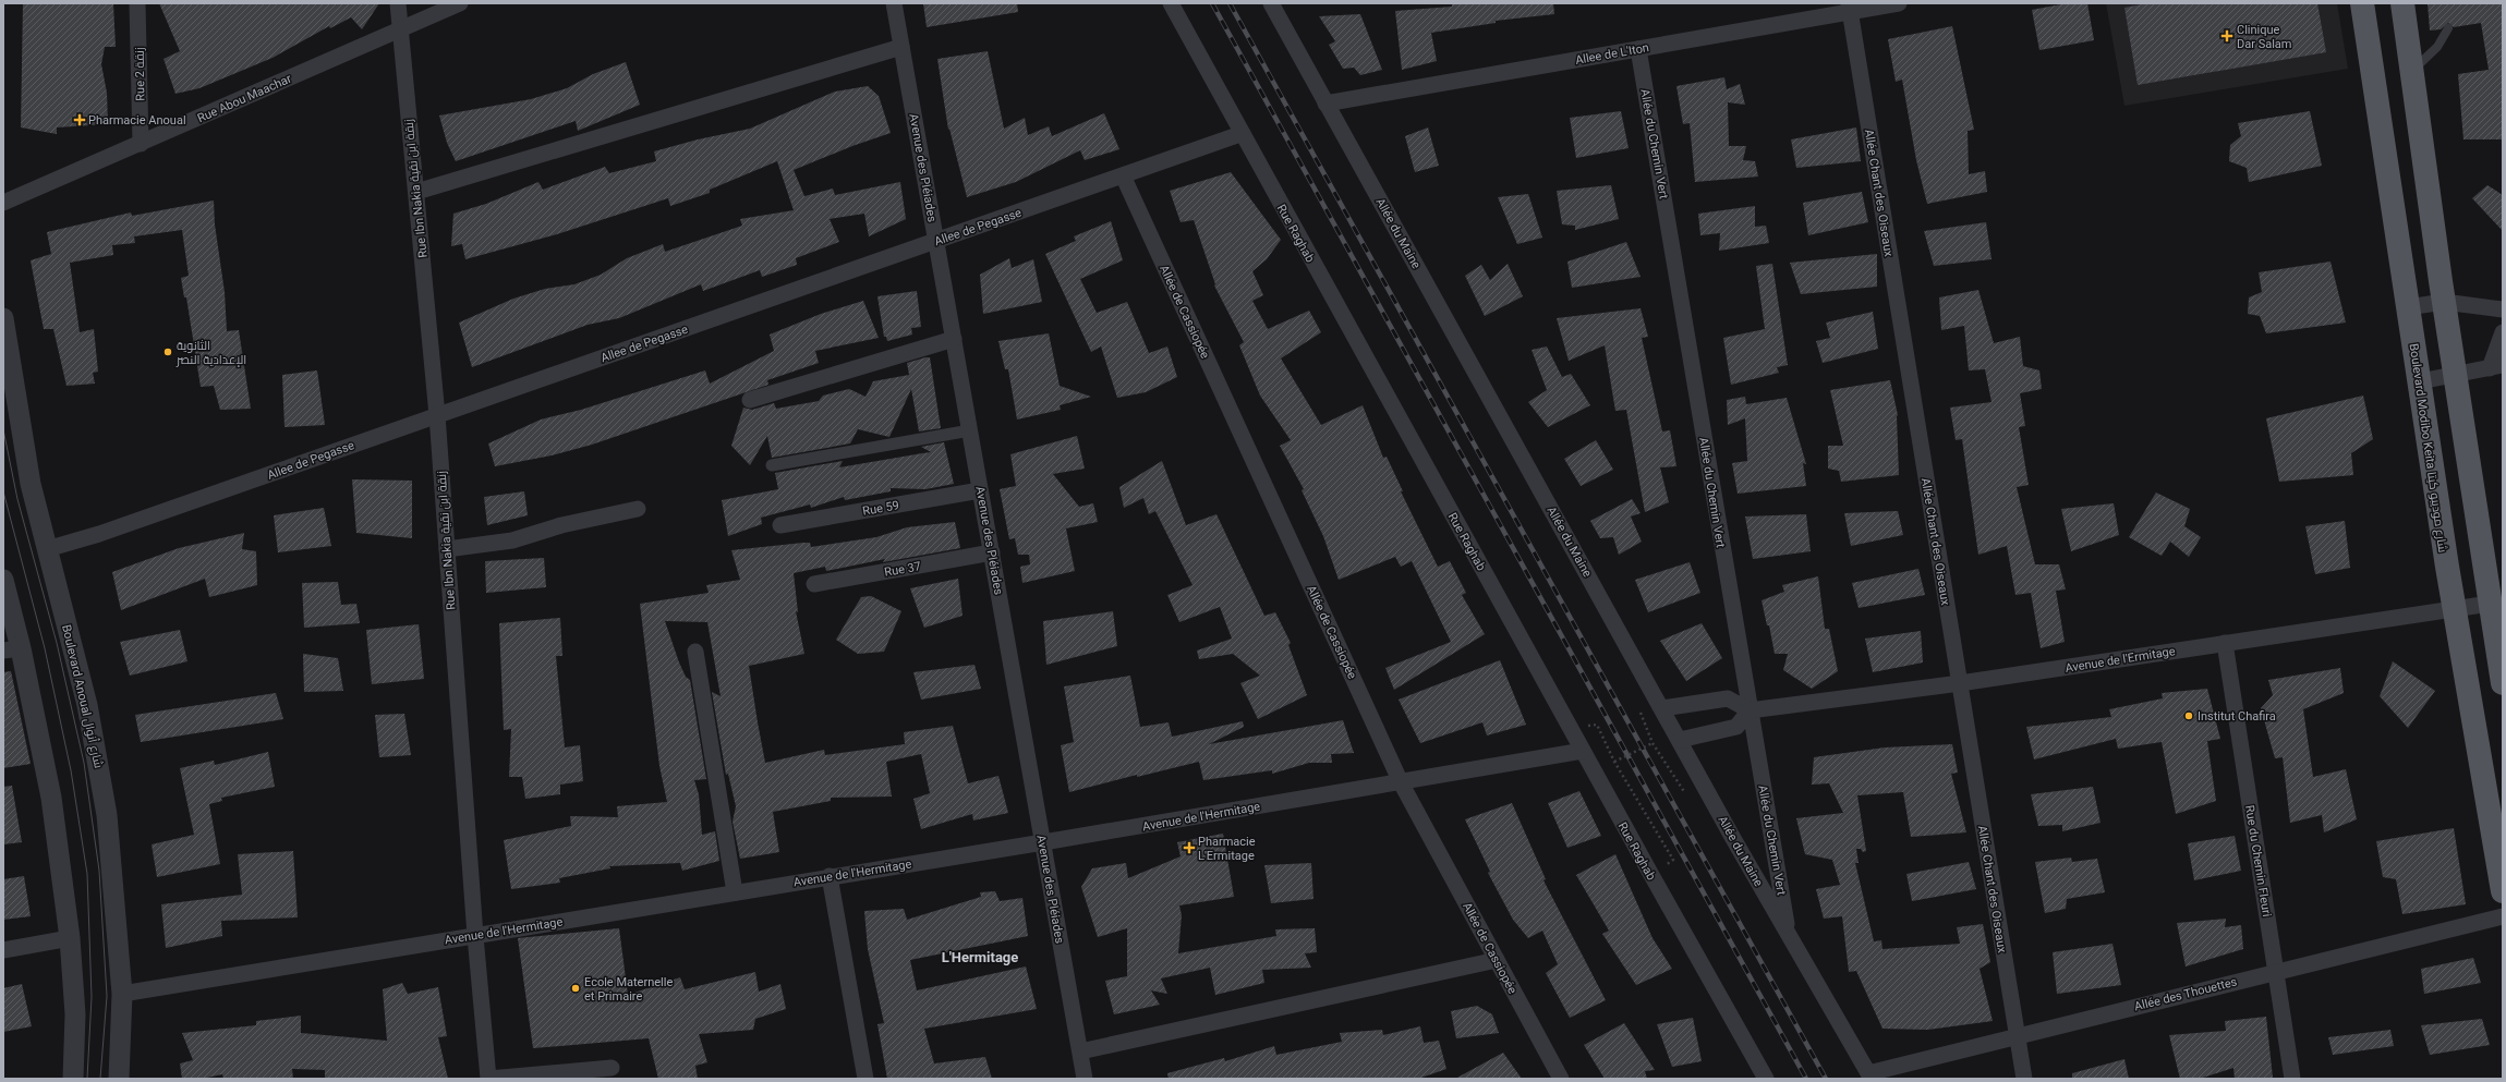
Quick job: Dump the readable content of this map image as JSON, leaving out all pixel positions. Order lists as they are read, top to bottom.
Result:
{
  "streets": {
    "main road": ["Boulevard Modibo Keita شارع موديبو كيتا"],
    "street": [
      "Allee de L'Iton",
      "Rue 2 زنقة",
      "Rue Abou Maachar",
      "Allée du Chemin Vert",
      "Avenue des Pléiades",
      "Rue Ibn Nakia زنقة ابن نقية",
      "Allée Chant des Oiseaux",
      "Allee de Pegasse",
      "Rue Raghab",
      "Allée du Maine",
      "Allée de Cassiopée",
      "Rue 59",
      "Rue 37",
      "Avenue de l'Ermitage",
      "Boulevard Anoual شارع أنوال",
      "Avenue de l'Hermitage",
      "Rue du Chemin Fleuri",
      "Allée des Thouettes"
    ]
  },
  "crossings": [
    ["Allee de L'Iton", "Allée du Chemin Vert"],
    ["Allee de L'Iton", "Allée Chant des Oiseaux"],
    ["Allee de L'Iton", "Allée du Maine"],
    ["Rue 2 زنقة", "Rue Abou Maachar"],
    ["Rue Abou Maachar", "Rue Ibn Nakia زنقة ابن نقية"],
    ["Allée du Chemin Vert", "Allée du Maine"],
    ["Allée du Chemin Vert", "Avenue de l'Ermitage"],
    ["Avenue des Pléiades", "Allee de Pegasse"],
    ["Avenue des Pléiades", "Rue 59"],
    ["Avenue des Pléiades", "Rue 37"],
    ["Avenue des Pléiades", "Avenue de l'Hermitage"],
    ["Rue Ibn Nakia زنقة ابن نقية", "Allee de Pegasse"],
    ["Rue Ibn Nakia زنقة ابن نقية", "Avenue de l'Hermitage"],
    ["Allée Chant des Oiseaux", "Avenue de l'Ermitage"],
    ["Allée Chant des Oiseaux", "Allée des Thouettes"],
    ["Allee de Pegasse", "Rue Raghab"],
    ["Allee de Pegasse", "Allée de Cassiopée"],
    ["Allee de Pegasse", "Boulevard Anoual شارع أنوال"],
    ["Rue Raghab", "Avenue de l'Hermitage"],
    ["Allée du Maine", "Allée des Thouettes"],
    ["Allée de Cassiopée", "Avenue de l'Hermitage"],
    ["Boulevard Modibo Keita شارع موديبو كيتا", "Avenue de l'Ermitage"],
    ["Avenue de l'Ermitage", "Rue du Chemin Fleuri"],
    ["Boulevard Anoual شارع أنوال", "Avenue de l'Hermitage"],
    ["Rue du Chemin Fleuri", "Allée des Thouettes"]
  ],
  "districts": ["L'Hermitage"],
  "places": {
    "health": ["Clinique Dar Salam", "Pharmacie Anoual", "Pharmacie L'Ermitage"],
    "other": ["الثانوية الإعدادية النصر", "Institut Chafira", "Ecole Maternelle et Primaire"]
  }
}
